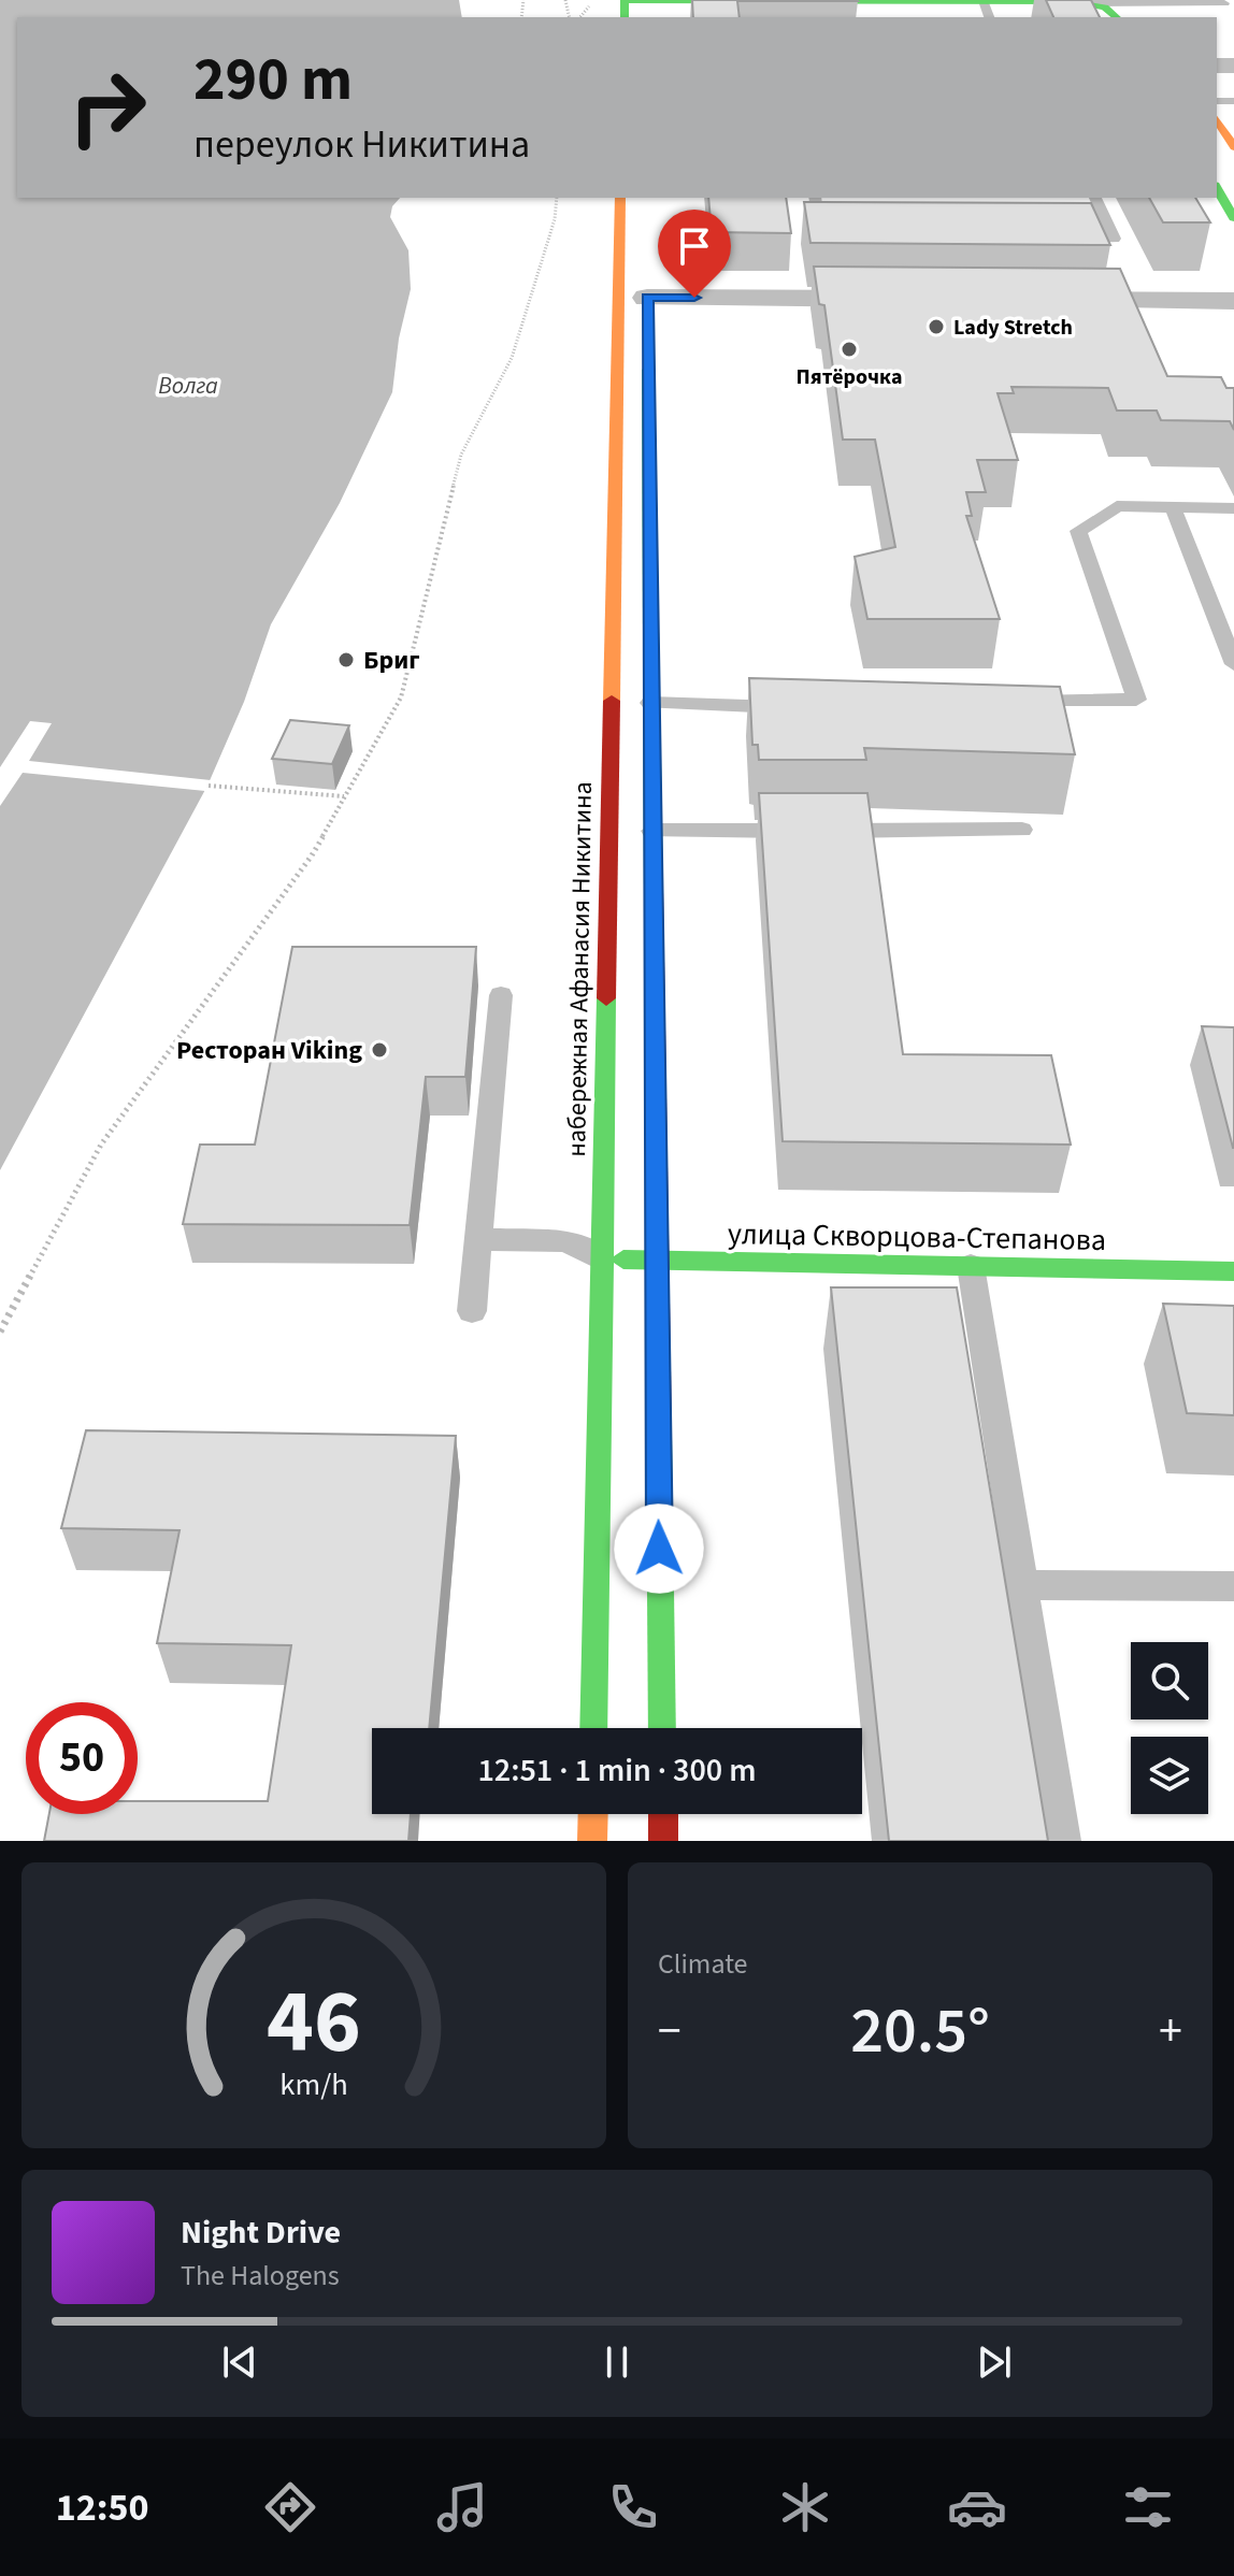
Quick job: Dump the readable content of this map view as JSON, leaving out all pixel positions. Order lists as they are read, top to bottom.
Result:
{
  "streets": {
    "main road": ["набережная Афанасия Никитина", "улица Скворцова-Степанова"]
  },
  "crossings": [
    ["набережная Афанасия Никитина", "улица Скворцова-Степанова"]
  ],
  "water": ["Волга"],
  "places": [
    "Lady Stretch",
    "Пятёрочка",
    "Бриг",
    "Ресторан Viking"
  ],
  "page": {
    "turn": ["290 m", "переулок Никитина"],
    "limit": "50",
    "trip": "12:51 · 1 min · 300 m",
    "tile": "Climate",
    "heat": ["−", "20.5°", "+"],
    "song": ["Night Drive", "The Halogens"],
    "tabs": "12:50",
    "gauge": ["46", "km/h"]
  }
}
